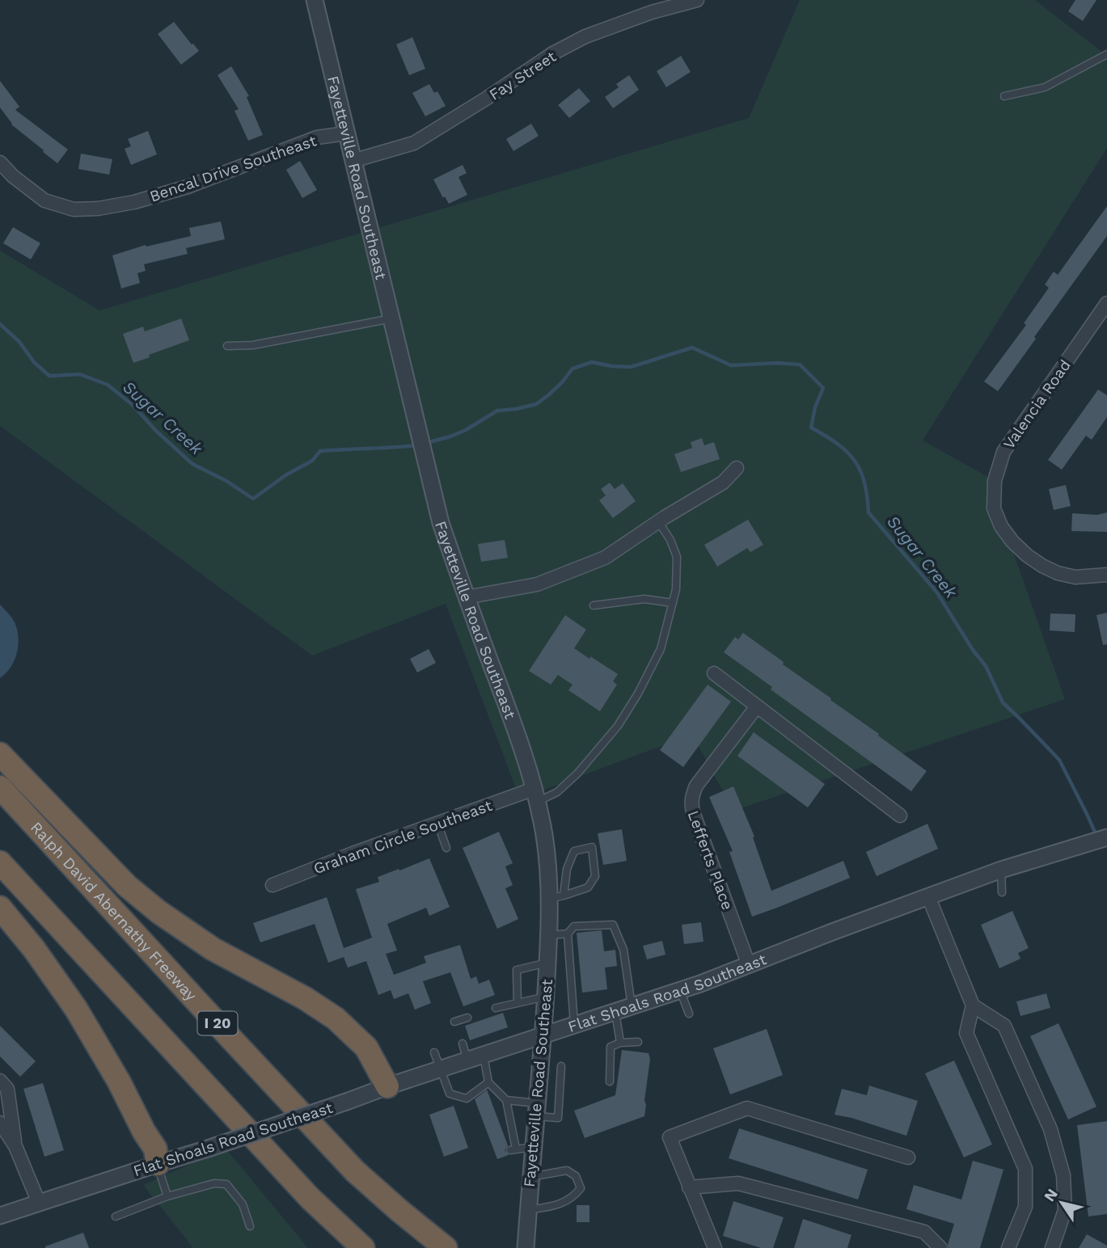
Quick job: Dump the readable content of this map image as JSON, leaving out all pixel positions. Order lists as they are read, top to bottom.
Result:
{
  "streets": {
    "highway": ["Ralph David Abernathy Freeway", "I 20"],
    "street": [
      "Fay Street",
      "Bencal Drive Southeast",
      "Fayetteville Road Southeast",
      "Valencia Road",
      "Graham Circle Southeast",
      "Lefferts Place",
      "Flat Shoals Road Southeast"
    ]
  },
  "crossings": [
    ["Fay Street", "Fayetteville Road Southeast"],
    ["Bencal Drive Southeast", "Fayetteville Road Southeast"],
    ["Fayetteville Road Southeast", "Graham Circle Southeast"],
    ["Fayetteville Road Southeast", "Flat Shoals Road Southeast"],
    ["Lefferts Place", "Flat Shoals Road Southeast"]
  ],
  "water": ["Sugar Creek"],
  "north": "top left"
}
